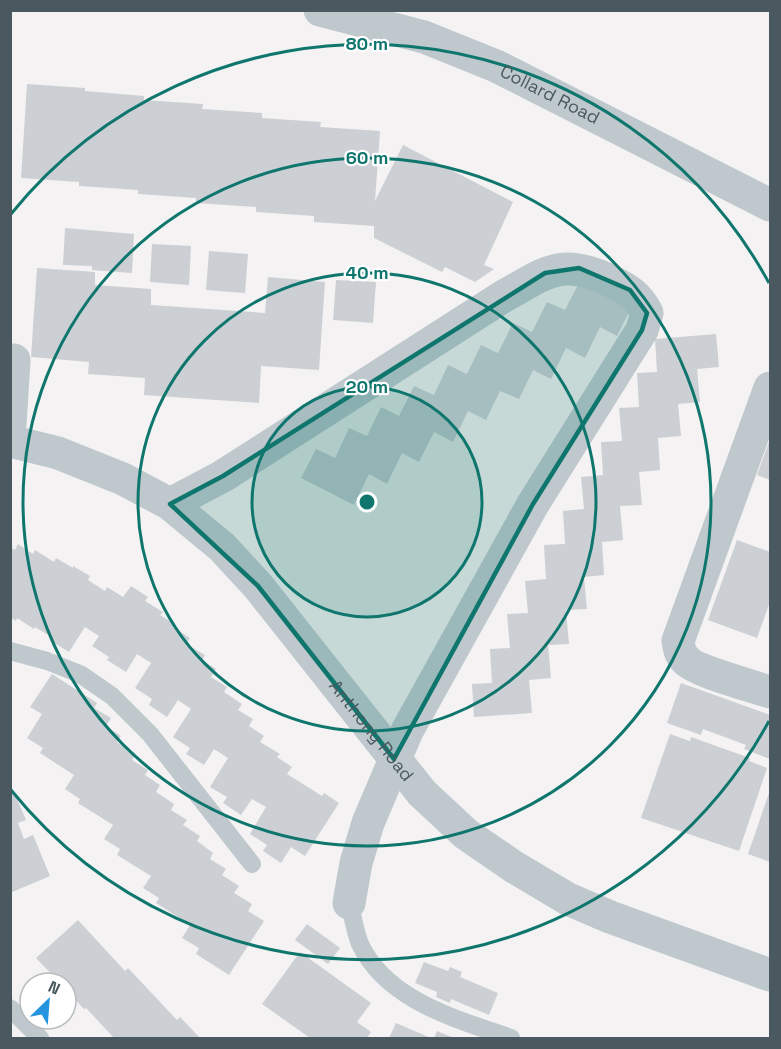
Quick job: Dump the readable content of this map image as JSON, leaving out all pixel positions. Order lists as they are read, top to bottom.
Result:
{
  "streets": {
    "street": ["Collard Road", "Anthony Road"]
  },
  "north": "top right",
  "rings": [
    "80 m",
    "60 m",
    "40 m",
    "20 m"
  ]
}
